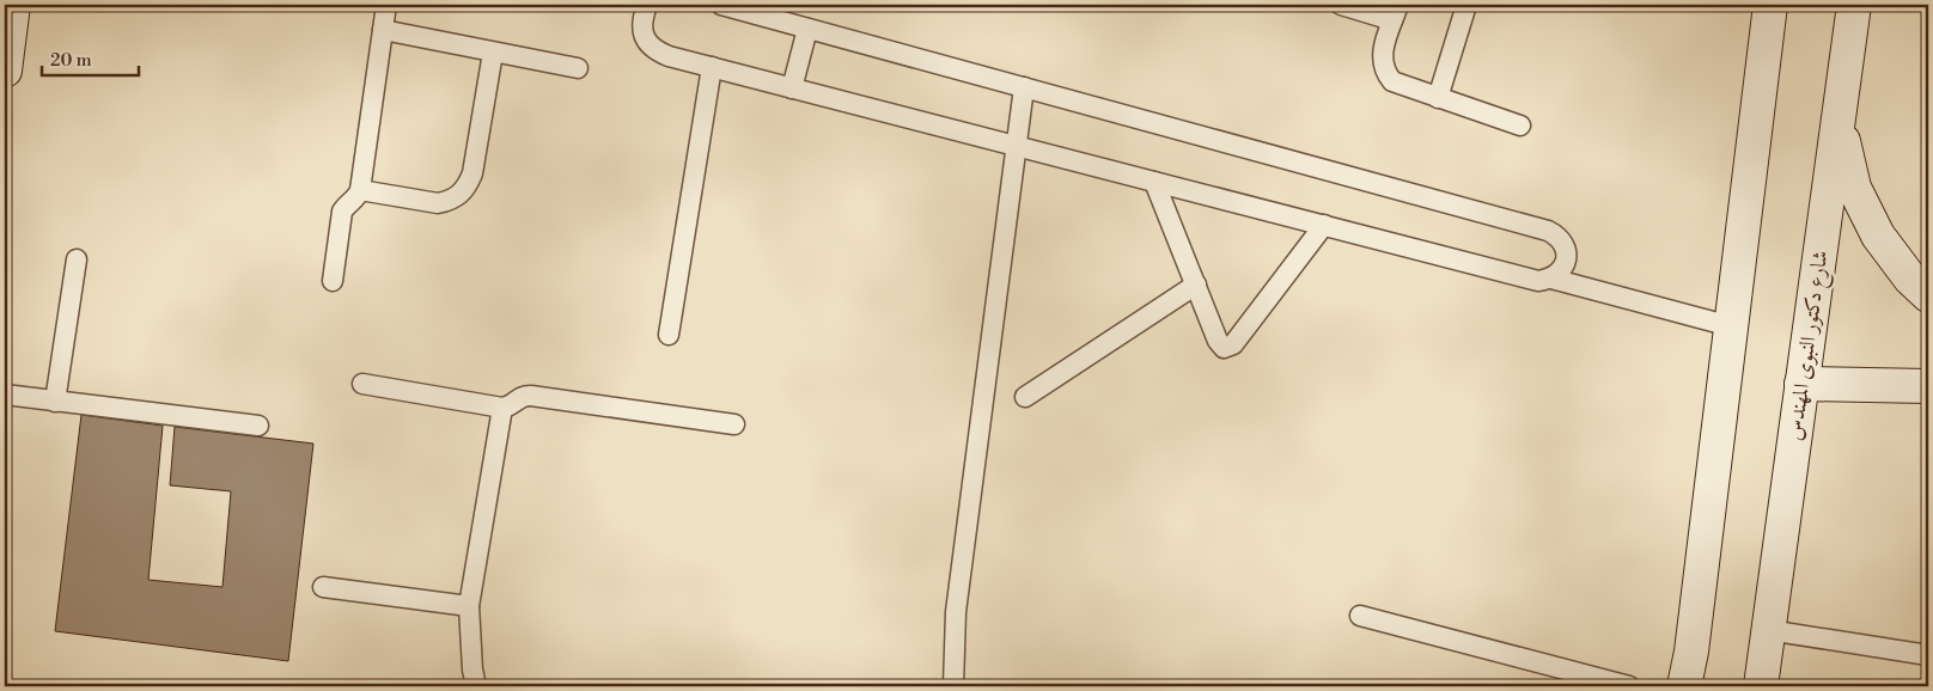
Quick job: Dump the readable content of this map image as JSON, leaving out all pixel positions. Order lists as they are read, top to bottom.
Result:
{
  "streets": {
    "street": ["شارع دكتور النبوى المهندس"]
  },
  "scale_bar": "20 m"
}
